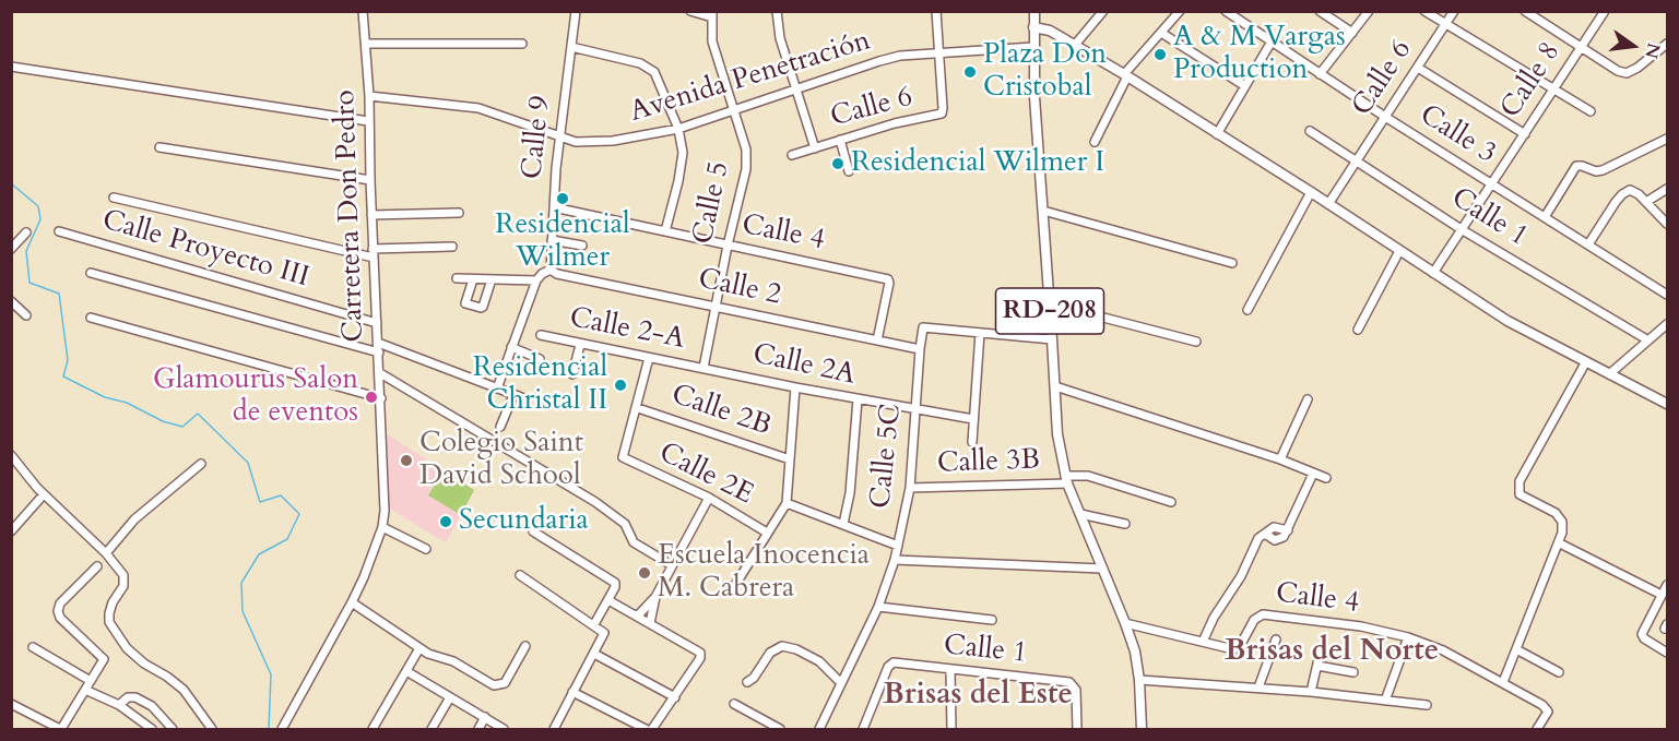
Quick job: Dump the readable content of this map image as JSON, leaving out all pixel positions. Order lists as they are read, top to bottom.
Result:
{
  "streets": {
    "main road": ["RD-208"],
    "street": [
      "Avenida Penetración",
      "Calle 6",
      "Calle 8",
      "Calle 3",
      "Calle 9",
      "Calle 5",
      "Carretera Don Pedro",
      "Calle 1",
      "Calle 4",
      "Calle Proyecto III",
      "Calle 2",
      "Calle 2-A",
      "Calle 2A",
      "Calle 2B",
      "Calle 5C",
      "Calle 3B",
      "Calle 2E"
    ]
  },
  "crossings": [
    ["Avenida Penetración", "Calle 6"],
    ["Avenida Penetración", "Calle 9"],
    ["Avenida Penetración", "Calle 5"],
    ["Avenida Penetración", "Carretera Don Pedro"],
    ["Avenida Penetración", "RD-208"],
    ["Calle 6", "Calle 3"],
    ["Calle 6", "Calle 1"],
    ["Calle 8", "Calle 3"],
    ["Calle 8", "Calle 1"],
    ["Calle 9", "Calle 4"],
    ["Calle 9", "Calle 2"],
    ["Calle 5", "Calle 4"],
    ["Calle 5", "Calle 2"],
    ["Calle 5", "Calle 2-A"],
    ["Calle 5", "Calle 2A"],
    ["Carretera Don Pedro", "Calle Proyecto III"],
    ["Calle 4", "Calle 2"],
    ["Calle 4", "RD-208"],
    ["Calle 2", "Calle 5C"],
    ["RD-208", "Calle 3B"],
    ["Calle 2-A", "Calle 2A"],
    ["Calle 2A", "Calle 5C"],
    ["Calle 2B", "Calle 2E"],
    ["Calle 5C", "Calle 3B"]
  ],
  "districts": ["Brisas del Norte", "Brisas del Este"],
  "places": [
    "A & M Vargas Production",
    "Plaza Don Cristobal",
    "Residencial Wilmer I",
    "Residencial Wilmer",
    "Residencial Christal II",
    "Glamourus Salon de eventos",
    "Colegio Saint David School",
    "Secundaria",
    "Escuela Inocencia M. Cabrera"
  ],
  "north": "right"
}
